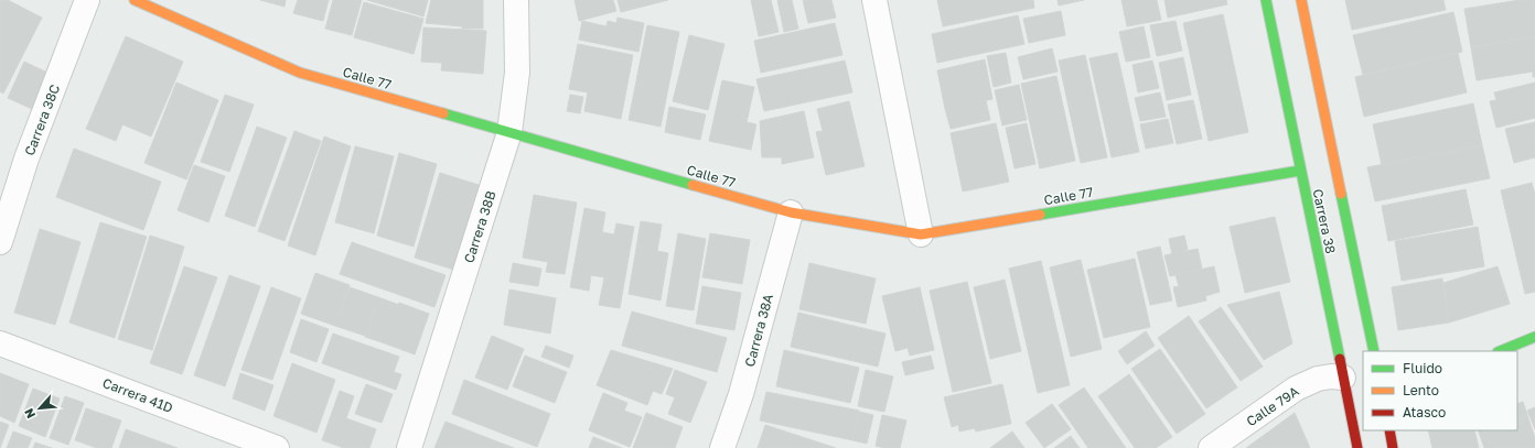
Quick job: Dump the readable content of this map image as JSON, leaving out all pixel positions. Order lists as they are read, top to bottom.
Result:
{
  "streets": {
    "street": [
      "Calle 77",
      "Carrera 38C",
      "Carrera 38",
      "Carrera 38B",
      "Carrera 38A",
      "Carrera 41D",
      "Calle 79A"
    ]
  },
  "crossings": [
    ["Calle 77", "Carrera 38"],
    ["Calle 77", "Carrera 38B"],
    ["Calle 77", "Carrera 38A"],
    ["Carrera 38", "Calle 79A"]
  ],
  "legend": ["Fluido", "Lento", "Atasco"],
  "north": "bottom left"
}
